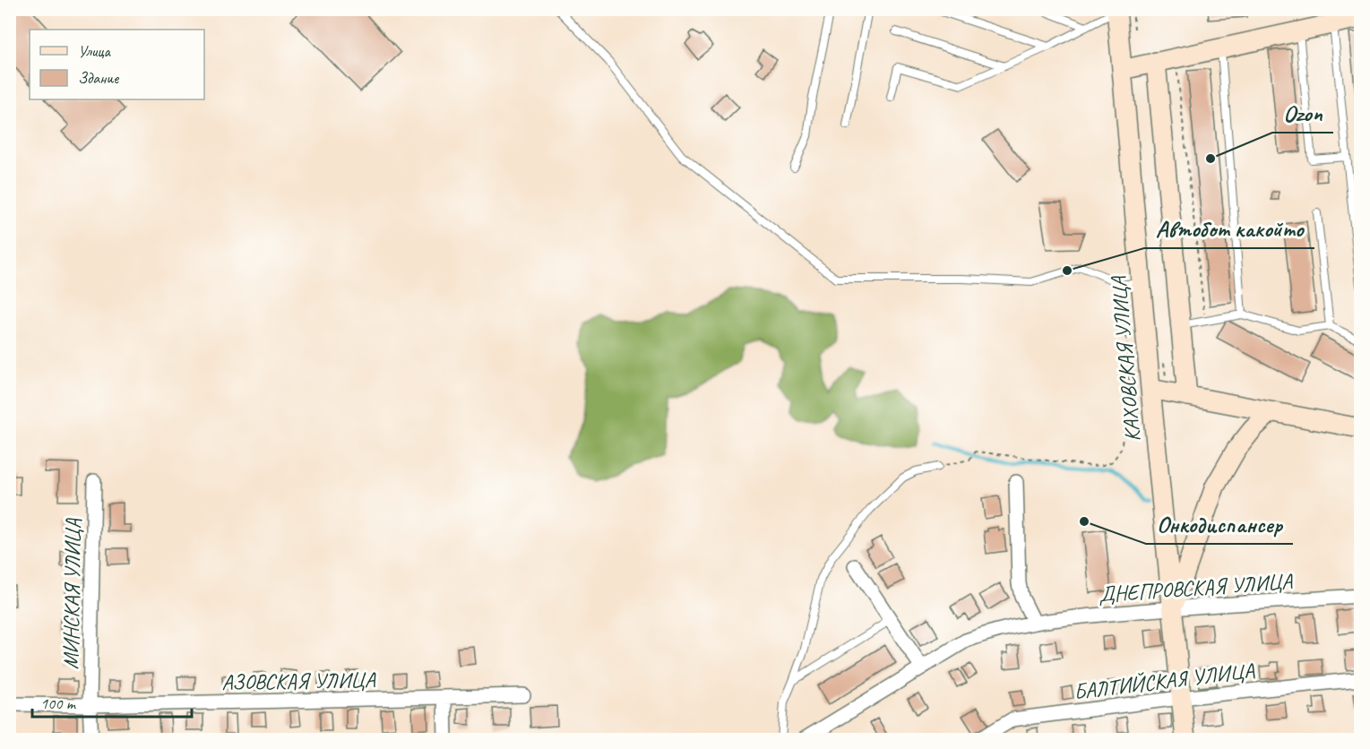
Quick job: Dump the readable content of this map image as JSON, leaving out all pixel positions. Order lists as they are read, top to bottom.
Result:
{
  "streets": {
    "street": [
      "КАХОВСКАЯ УЛИЦА",
      "ДНЕПРОВСКАЯ УЛИЦА",
      "МИНСКАЯ УЛИЦА",
      "АЗОВСКАЯ УЛИЦА",
      "БАЛТИЙСКАЯ УЛИЦА"
    ]
  },
  "crossings": [
    ["КАХОВСКАЯ УЛИЦА", "ДНЕПРОВСКАЯ УЛИЦА"],
    ["КАХОВСКАЯ УЛИЦА", "БАЛТИЙСКАЯ УЛИЦА"],
    ["МИНСКАЯ УЛИЦА", "АЗОВСКАЯ УЛИЦА"]
  ],
  "places": ["Ozon", "Автобот какойто", "Онкодиспансер"],
  "legend": ["Улица", "Здание"],
  "scale_bar": "100 m"
}
